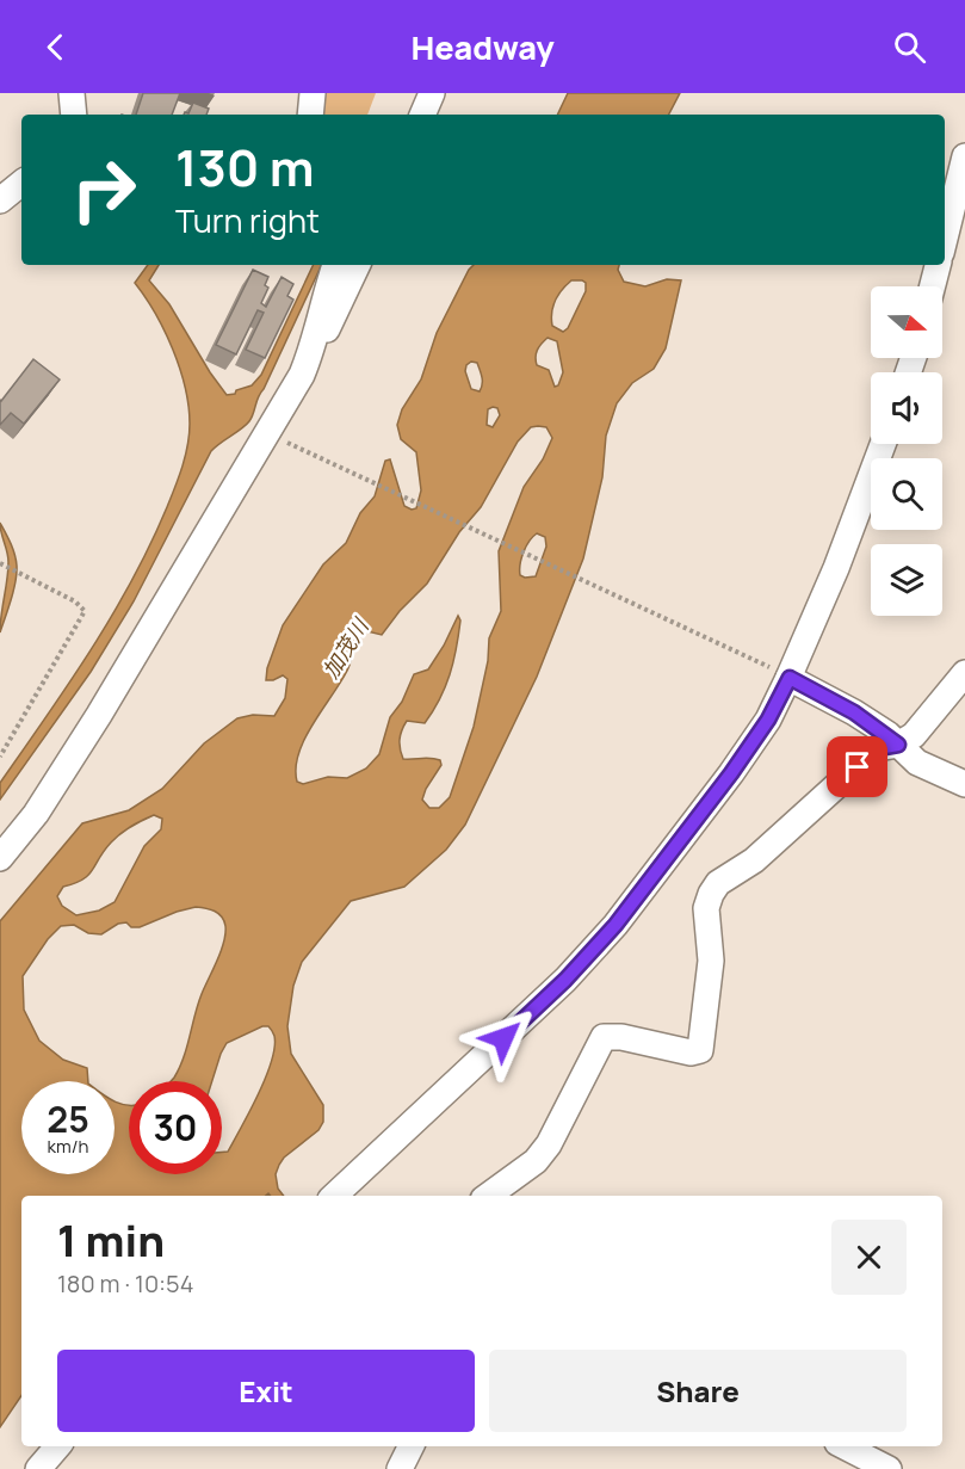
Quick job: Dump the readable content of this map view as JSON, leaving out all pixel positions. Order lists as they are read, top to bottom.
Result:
{
  "water": ["加茂川"],
  "north": "right",
  "page": {
    "header": "Headway",
    "turn": ["130 m", "Turn right"],
    "speed": "25 km/h",
    "limit": "30",
    "heading": ["1 min", "180 m · 10:54"],
    "buttons": ["Exit", "Share"]
  }
}
